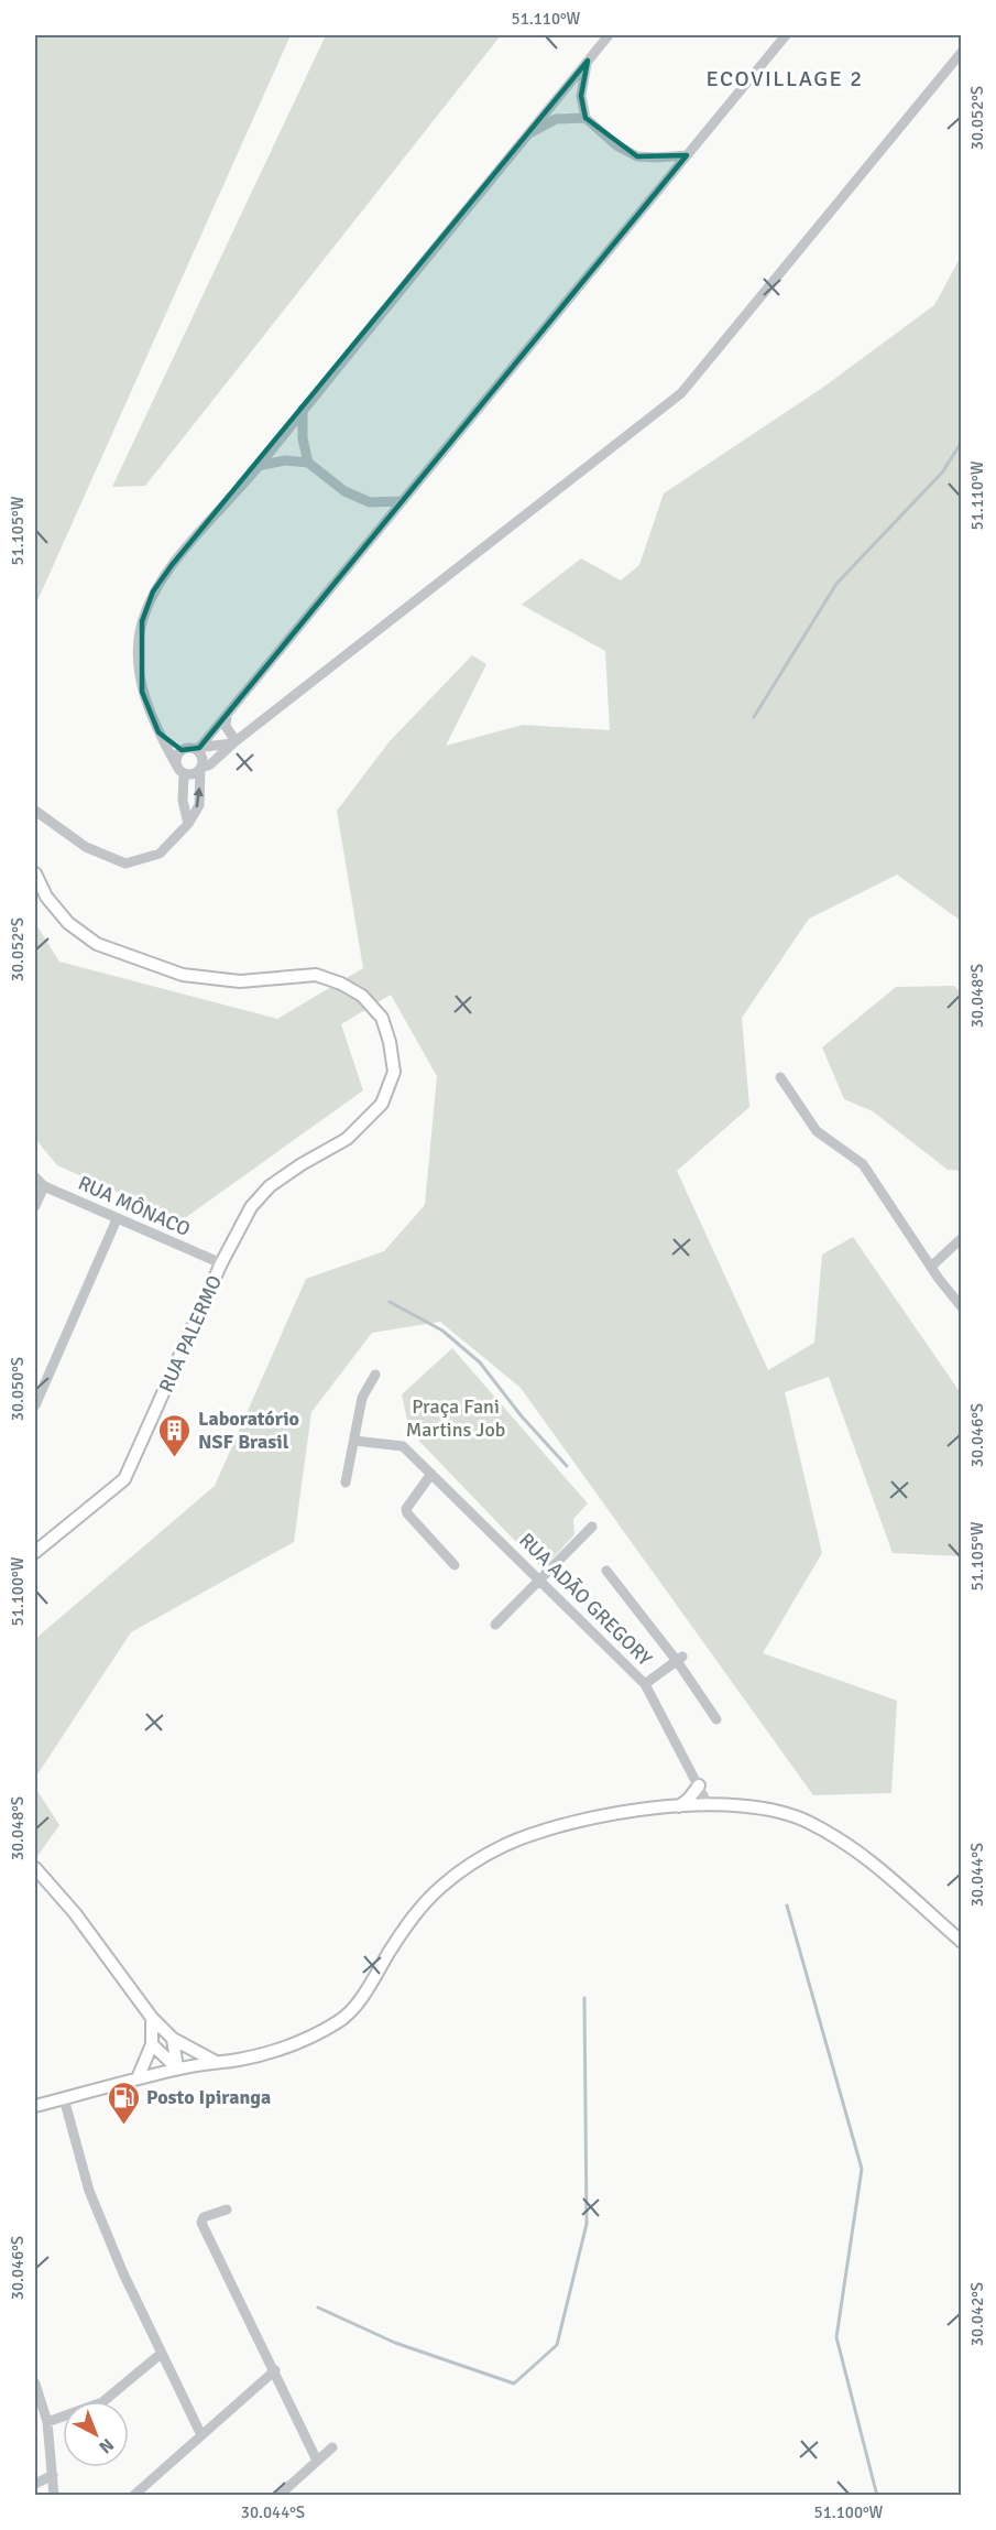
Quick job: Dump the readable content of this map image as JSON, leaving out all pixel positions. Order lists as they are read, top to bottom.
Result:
{
  "streets": {
    "main road": ["RUA PALERMO"],
    "street": ["RUA MÔNACO", "RUA ADÃO GREGORY"]
  },
  "crossings": [
    ["RUA MÔNACO", "RUA PALERMO"]
  ],
  "districts": ["ECOVILLAGE 2"],
  "parks": ["Praça Fani Martins Job"],
  "places": {
    "building": ["Laboratório NSF Brasil"],
    "fuel station": ["Posto Ipiranga"]
  },
  "north": "bottom right",
  "coordinates": [
    "51.110°W",
    "30.052°S",
    "51.105°W",
    "30.048°S",
    "30.050°S",
    "30.046°S",
    "51.100°W",
    "30.044°S",
    "30.042°S"
  ]
}
